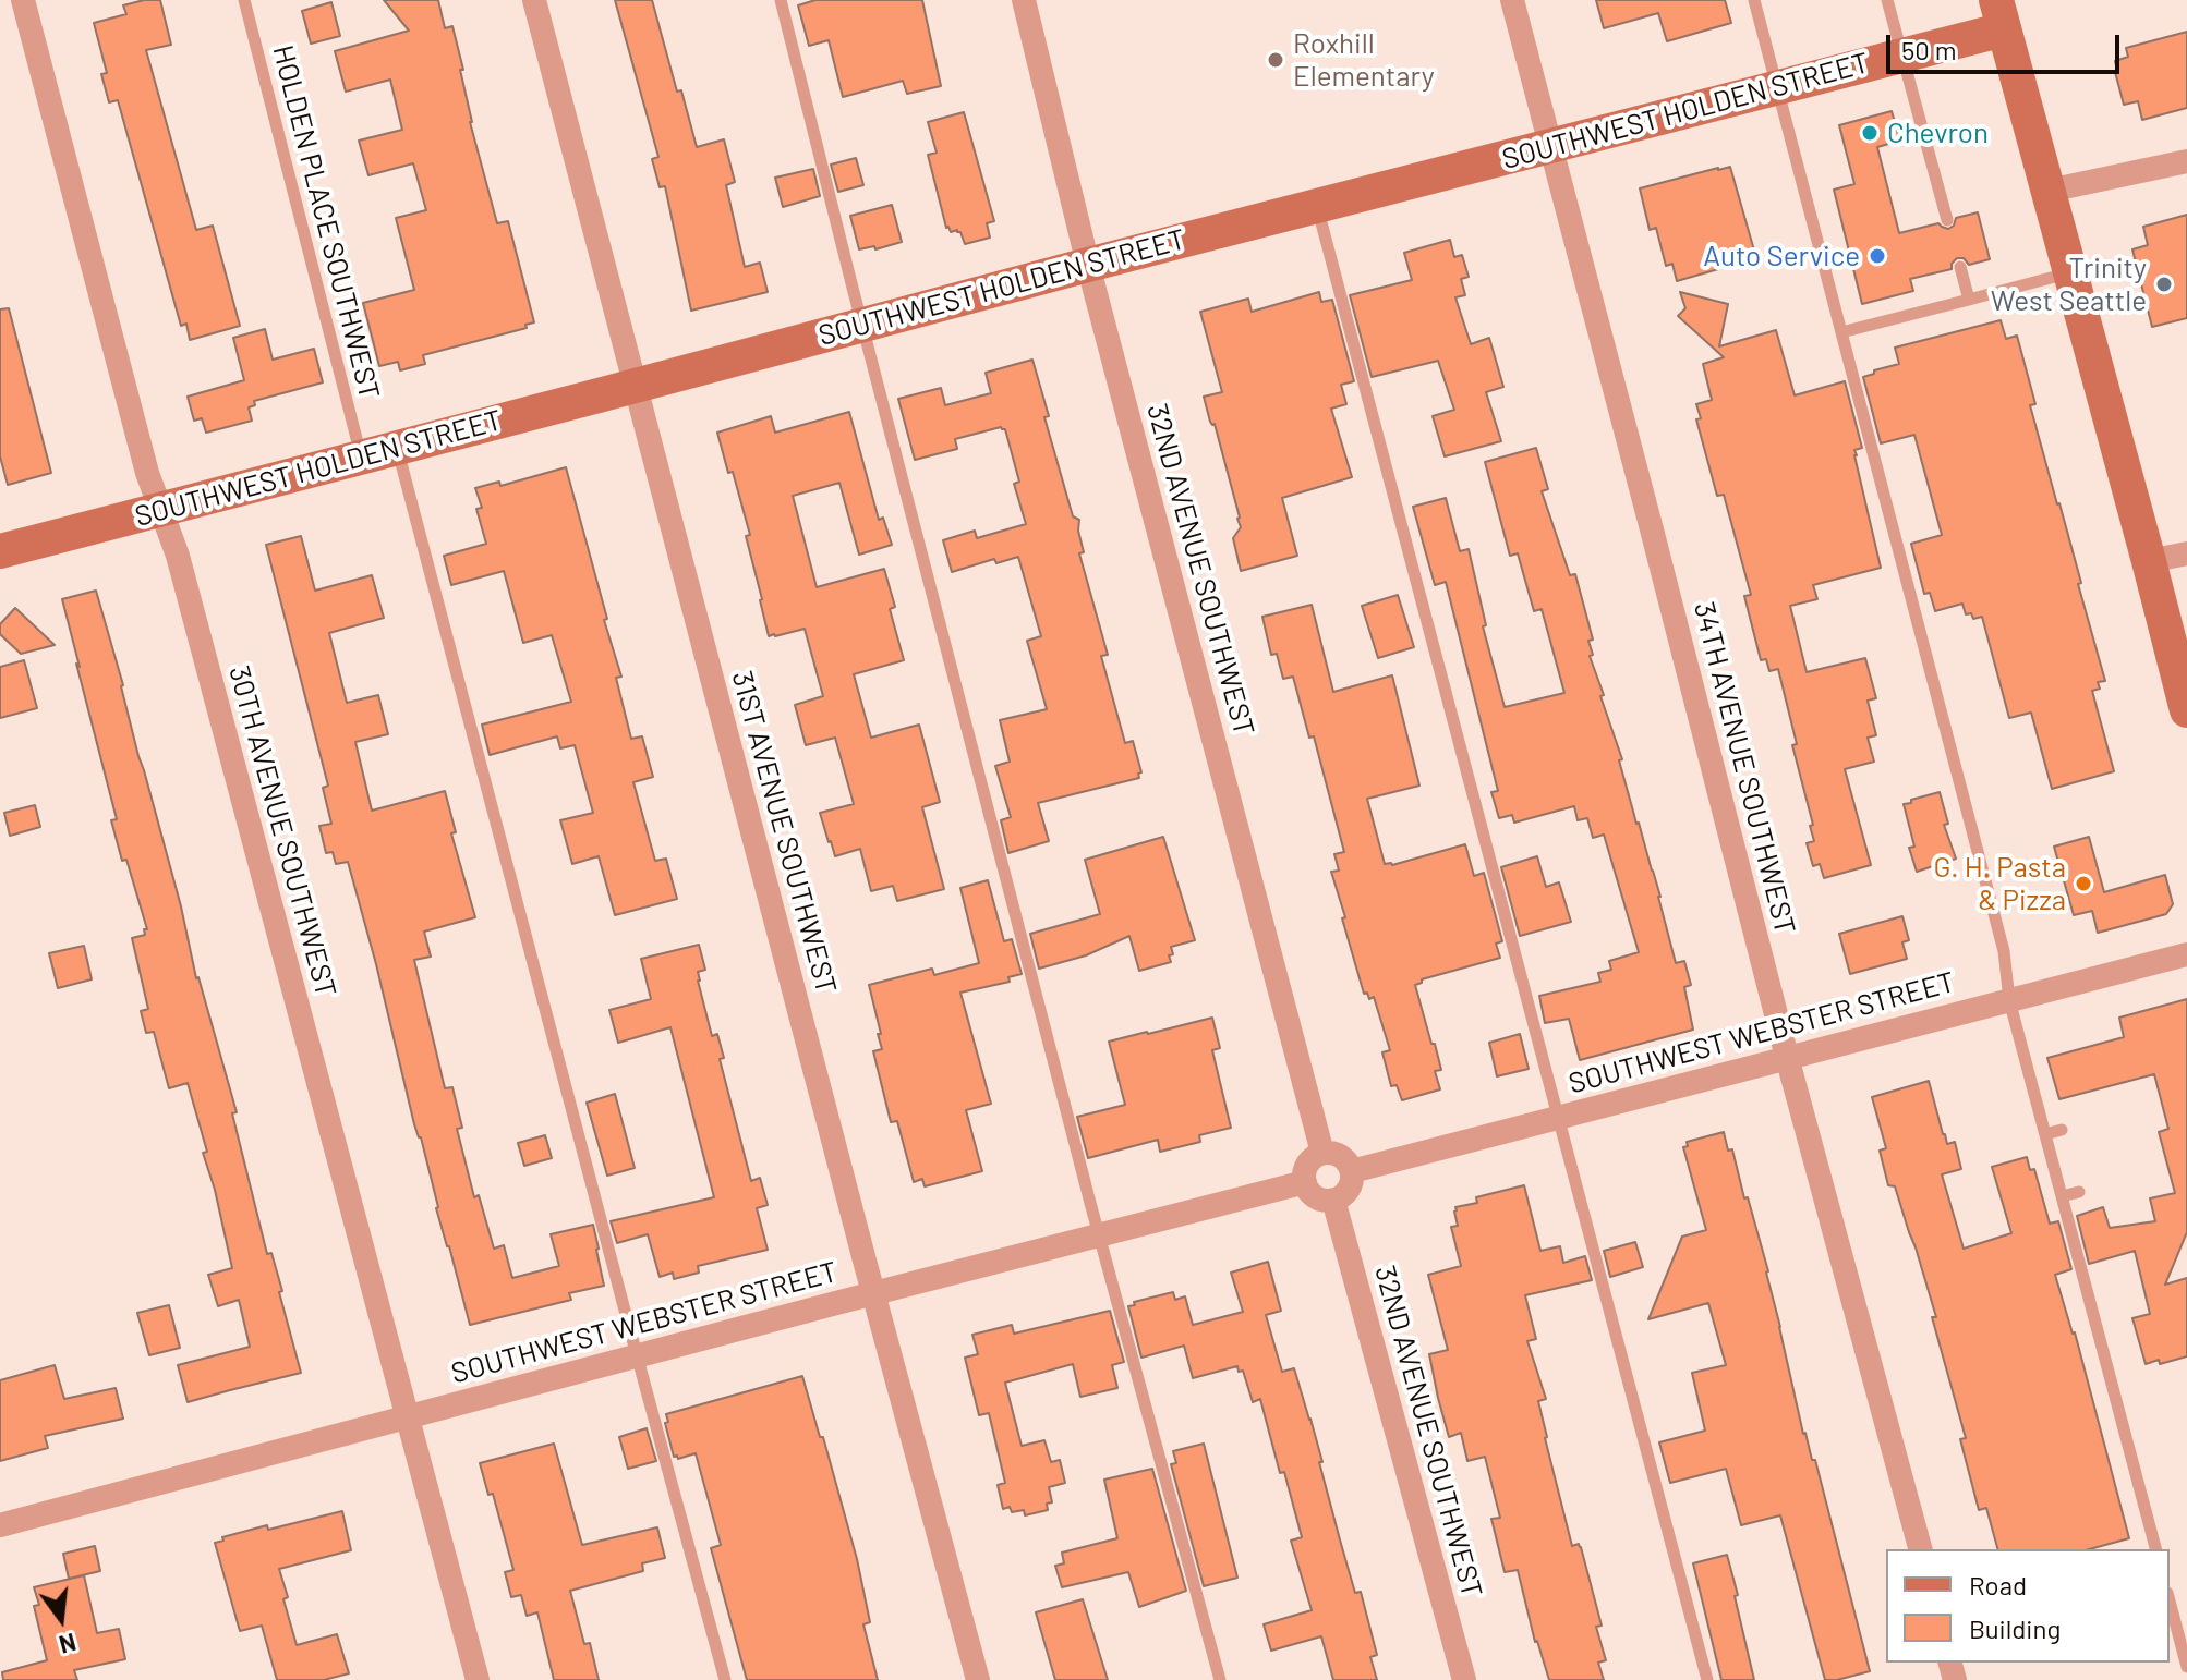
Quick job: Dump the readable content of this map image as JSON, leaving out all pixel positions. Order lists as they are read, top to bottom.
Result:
{
  "streets": {
    "street": [
      "SOUTHWEST HOLDEN STREET",
      "32ND AVENUE SOUTHWEST",
      "34TH AVENUE SOUTHWEST",
      "30TH AVENUE SOUTHWEST",
      "31ST AVENUE SOUTHWEST",
      "SOUTHWEST WEBSTER STREET"
    ],
    "lane": ["HOLDEN PLACE SOUTHWEST"]
  },
  "crossings": [
    ["SOUTHWEST HOLDEN STREET", "HOLDEN PLACE SOUTHWEST"],
    ["SOUTHWEST HOLDEN STREET", "32ND AVENUE SOUTHWEST"],
    ["SOUTHWEST HOLDEN STREET", "34TH AVENUE SOUTHWEST"],
    ["SOUTHWEST HOLDEN STREET", "30TH AVENUE SOUTHWEST"],
    ["SOUTHWEST HOLDEN STREET", "31ST AVENUE SOUTHWEST"],
    ["32ND AVENUE SOUTHWEST", "SOUTHWEST WEBSTER STREET"],
    ["34TH AVENUE SOUTHWEST", "SOUTHWEST WEBSTER STREET"],
    ["30TH AVENUE SOUTHWEST", "SOUTHWEST WEBSTER STREET"],
    ["31ST AVENUE SOUTHWEST", "SOUTHWEST WEBSTER STREET"]
  ],
  "places": [
    "Roxhill Elementary",
    "Chevron",
    "Auto Service",
    "Trinity West Seattle",
    "G. H. Pasta & Pizza"
  ],
  "legend": ["Road", "Building"],
  "scale_bar": "50 m",
  "north": "bottom"
}
